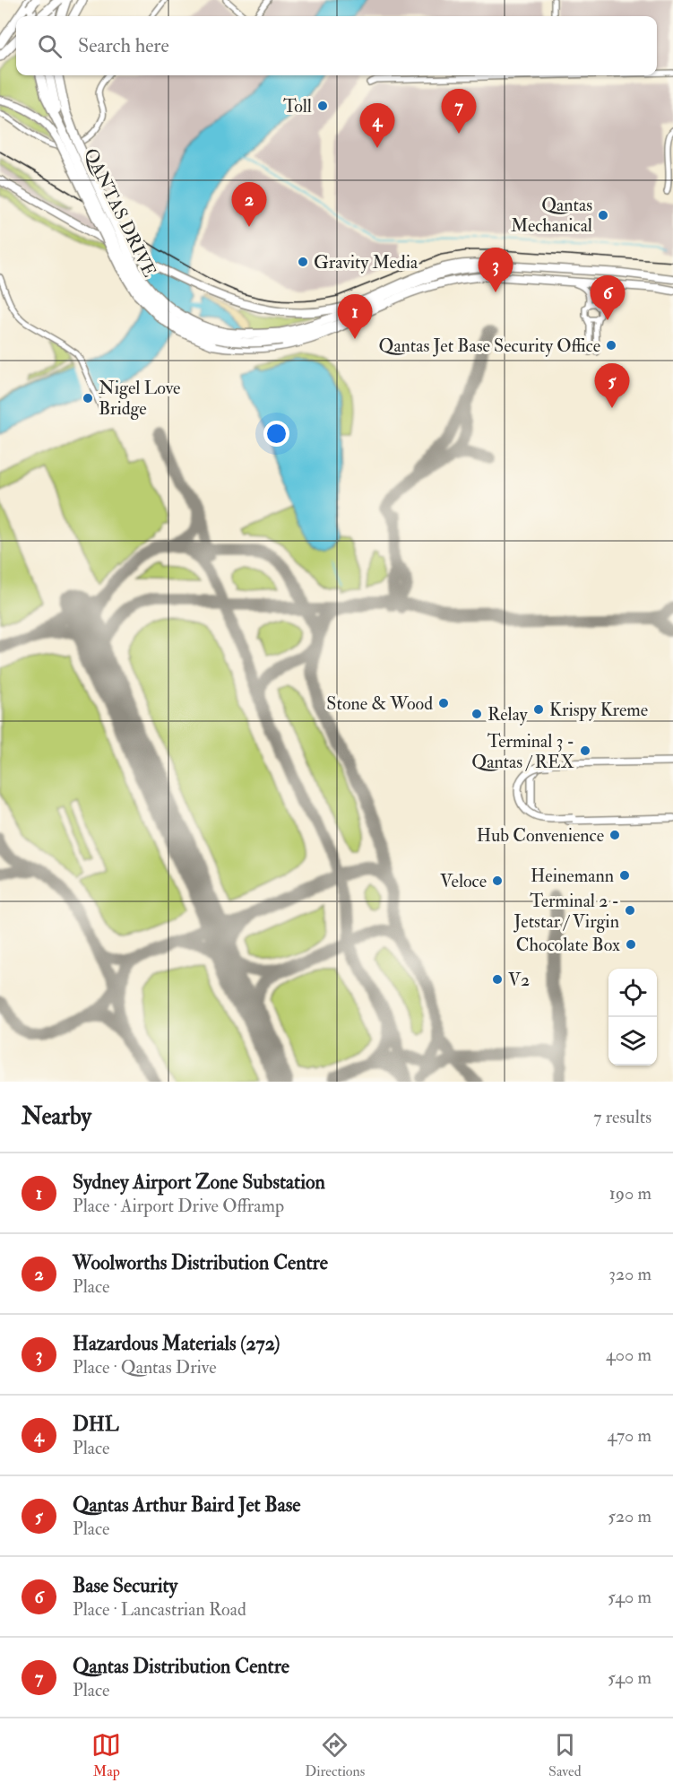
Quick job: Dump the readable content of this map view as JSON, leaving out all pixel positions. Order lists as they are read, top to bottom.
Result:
{
  "streets": {
    "highway": ["QANTAS DRIVE"]
  },
  "places": [
    "Toll",
    "Qantas Mechanical",
    "Gravity Media",
    "Qantas Jet Base Security Office",
    "Nigel Love Bridge",
    "Stone & Wood",
    "Krispy Kreme",
    "Relay",
    "Terminal 3 - Qantas / REX",
    "Hub Convenience",
    "Heinemann",
    "Veloce",
    "Terminal 2 - Jetstar / Virgin",
    "Chocolate Box",
    "V2"
  ],
  "page": {
    "search": "Search here",
    "pins": [
      "7",
      "4",
      "2",
      "3",
      "6",
      "1",
      "5"
    ],
    "heading": ["Nearby", "7 results"],
    "list": [
      {
        "mark": "1",
        "name": "Sydney Airport Zone Substation",
        "note": "Place · Airport Drive Offramp",
        "value": "190 m"
      },
      {
        "mark": "2",
        "name": "Woolworths Distribution Centre",
        "note": "Place",
        "value": "320 m"
      },
      {
        "mark": "3",
        "name": "Hazardous Materials (272)",
        "note": "Place · Qantas Drive",
        "value": "400 m"
      },
      {
        "mark": "4",
        "name": "DHL",
        "note": "Place",
        "value": "470 m"
      },
      {
        "mark": "5",
        "name": "Qantas Arthur Baird Jet Base",
        "note": "Place",
        "value": "520 m"
      },
      {
        "mark": "6",
        "name": "Base Security",
        "note": "Place · Lancastrian Road",
        "value": "540 m"
      },
      {
        "mark": "7",
        "name": "Qantas Distribution Centre",
        "note": "Place",
        "value": "540 m"
      }
    ],
    "nav": ["Map", "Directions", "Saved"]
  }
}
